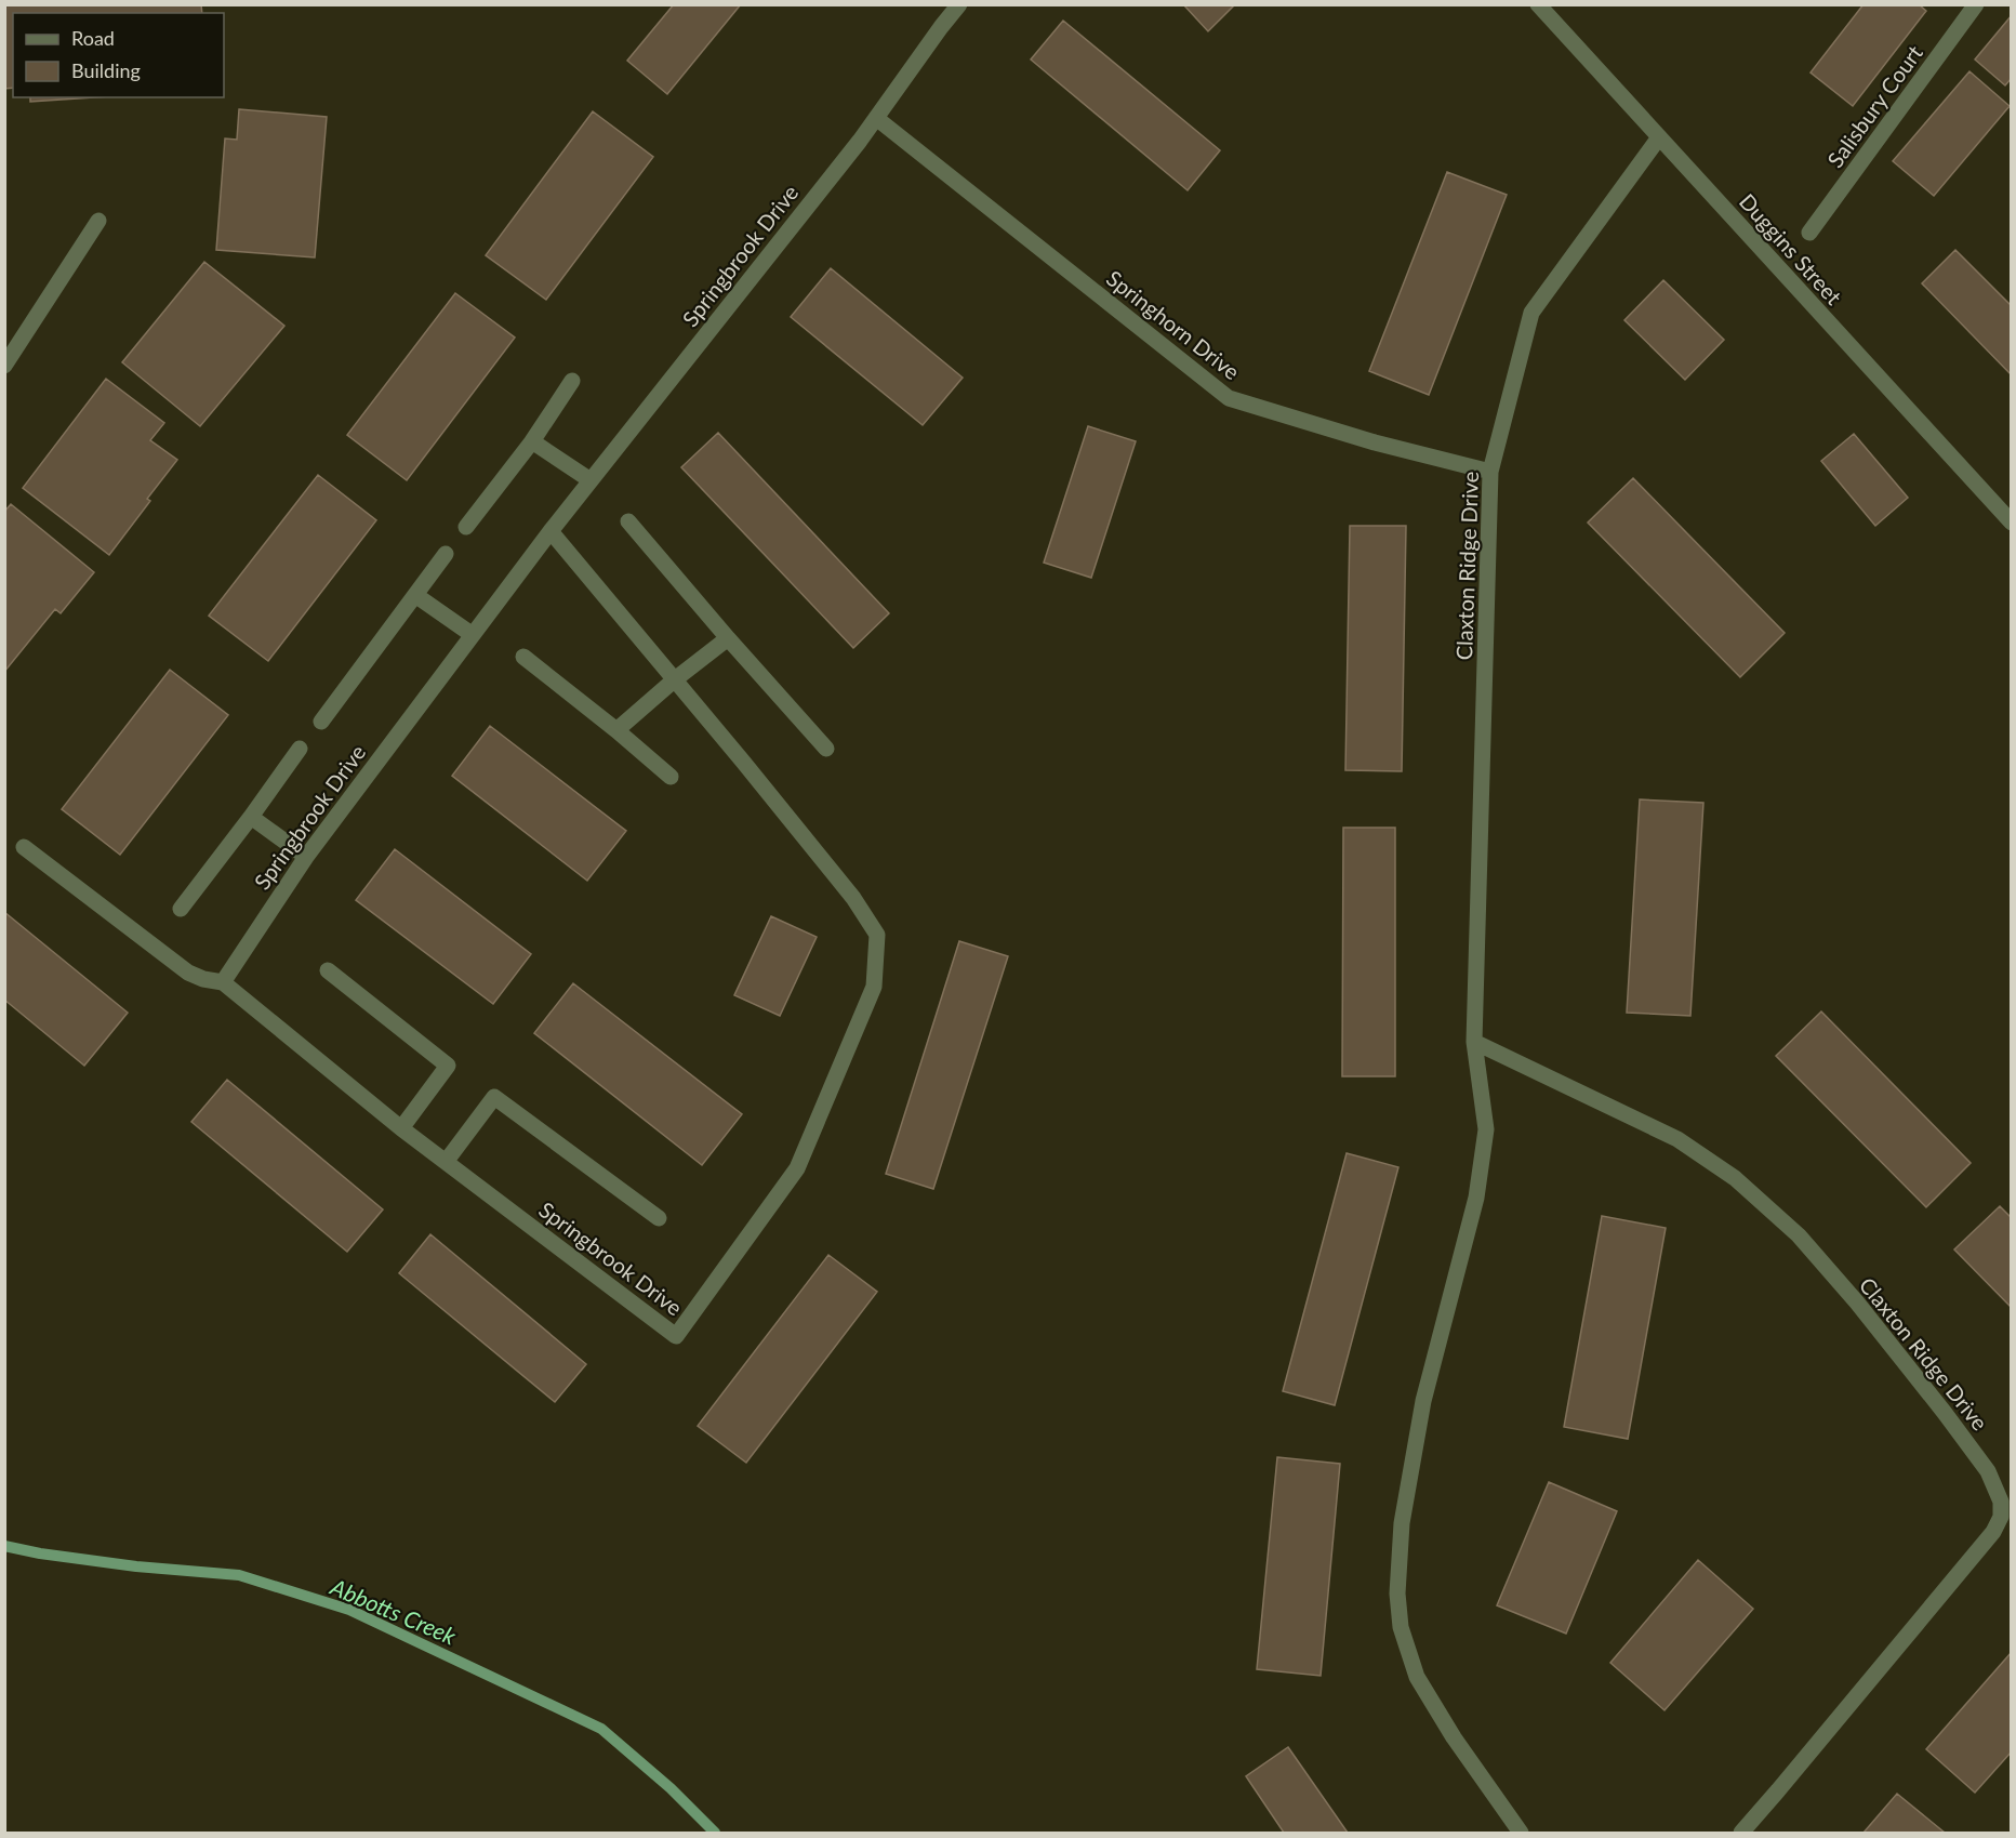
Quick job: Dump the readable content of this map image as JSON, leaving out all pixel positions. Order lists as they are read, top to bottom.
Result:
{
  "streets": {
    "street": [
      "Salisbury Court",
      "Duggins Street",
      "Springbrook Drive",
      "Springhorn Drive",
      "Claxton Ridge Drive"
    ]
  },
  "crossings": [
    ["Duggins Street", "Claxton Ridge Drive"],
    ["Springbrook Drive", "Springhorn Drive"],
    ["Springhorn Drive", "Claxton Ridge Drive"]
  ],
  "water": ["Abbotts Creek"],
  "legend": ["Road", "Building"]
}
